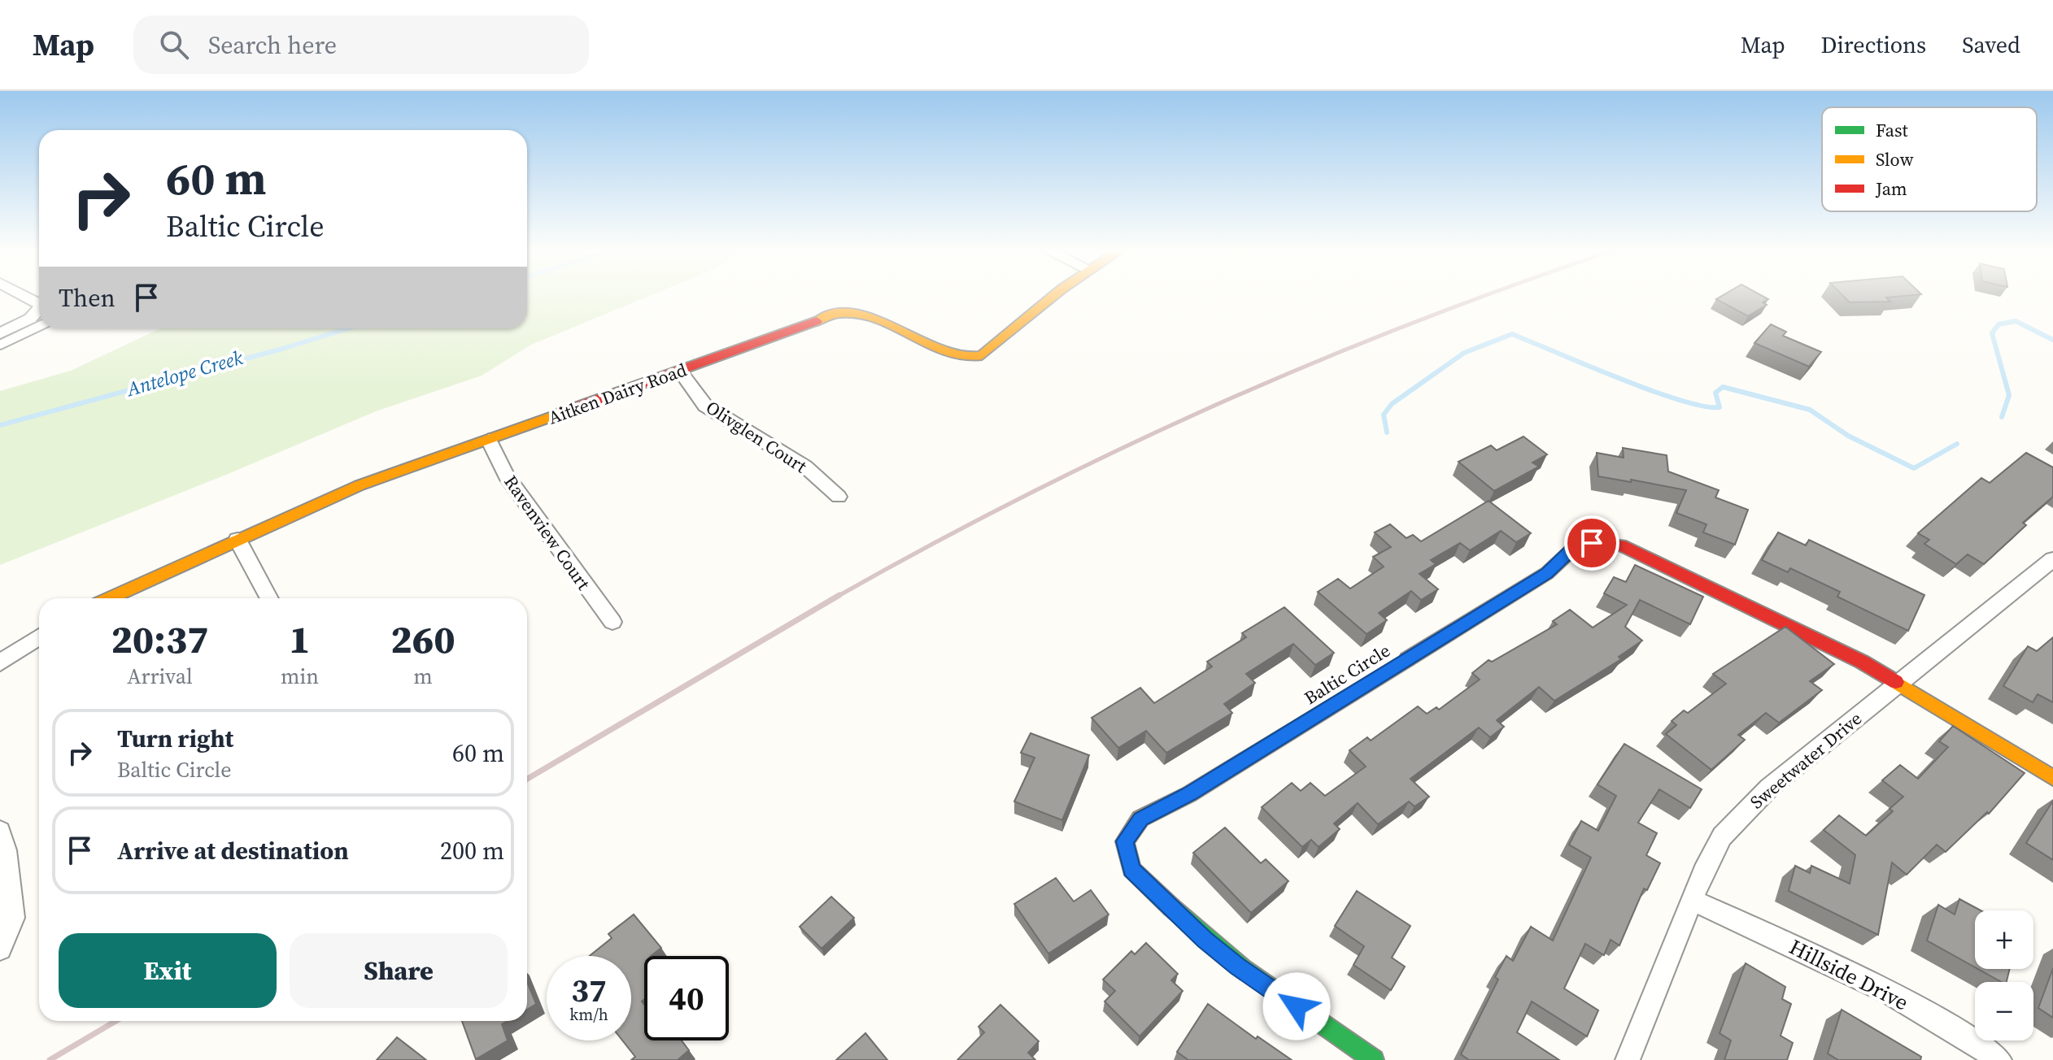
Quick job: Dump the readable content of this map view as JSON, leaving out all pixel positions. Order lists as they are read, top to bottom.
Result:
{
  "streets": {
    "street": [
      "Aitken Dairy Road",
      "Olivglen Court",
      "Ravenview Court",
      "Baltic Circle",
      "Sweetwater Drive",
      "Hillside Drive"
    ]
  },
  "crossings": [
    ["Aitken Dairy Road", "Olivglen Court"],
    ["Aitken Dairy Road", "Ravenview Court"],
    ["Baltic Circle", "Sweetwater Drive"],
    ["Sweetwater Drive", "Hillside Drive"]
  ],
  "water": ["Antelope Creek"],
  "legend": ["Fast", "Slow", "Jam"],
  "page": {
    "header": "Map",
    "search": "Search here",
    "nav": ["Map", "Directions", "Saved"],
    "turn": ["60 m", "Baltic Circle"],
    "then": "Then",
    "eta": [
      "20:37",
      "Arrival",
      "1",
      "min",
      "260",
      "m"
    ],
    "list": [
      {
        "name": "Turn right",
        "note": "Baltic Circle",
        "value": "60 m"
      },
      {
        "name": "Arrive at destination",
        "value": "200 m"
      }
    ],
    "map_buttons": ["+", "−"],
    "buttons": ["Exit", "Share"],
    "speed": "37 km/h",
    "limit": "40"
  }
}
